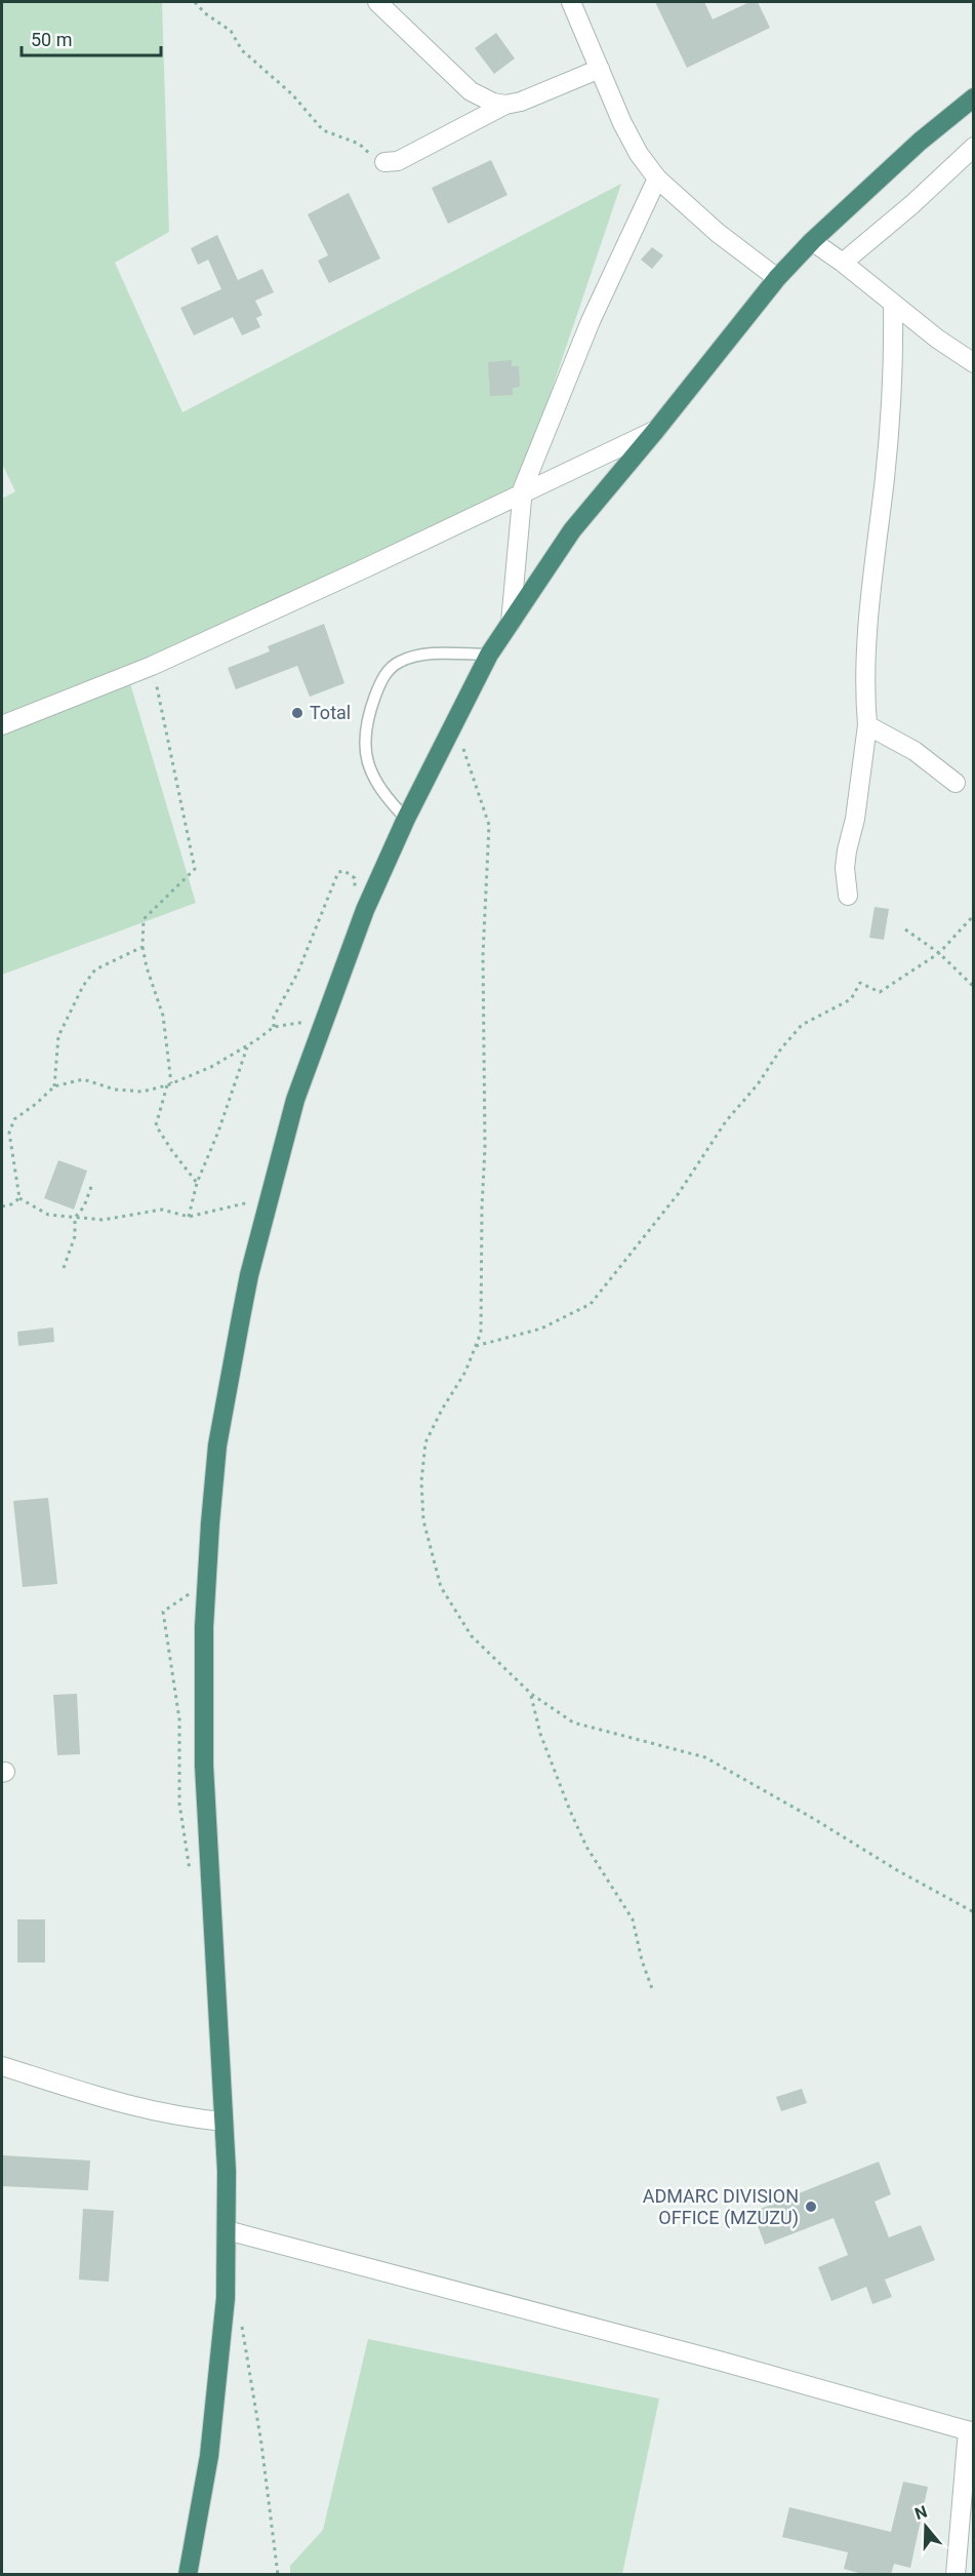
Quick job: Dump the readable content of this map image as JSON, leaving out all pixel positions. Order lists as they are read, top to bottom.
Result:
{
  "places": ["Total", "ADMARC DIVISION OFFICE (MZUZU)"],
  "scale_bar": "50 m",
  "north": "top"
}
